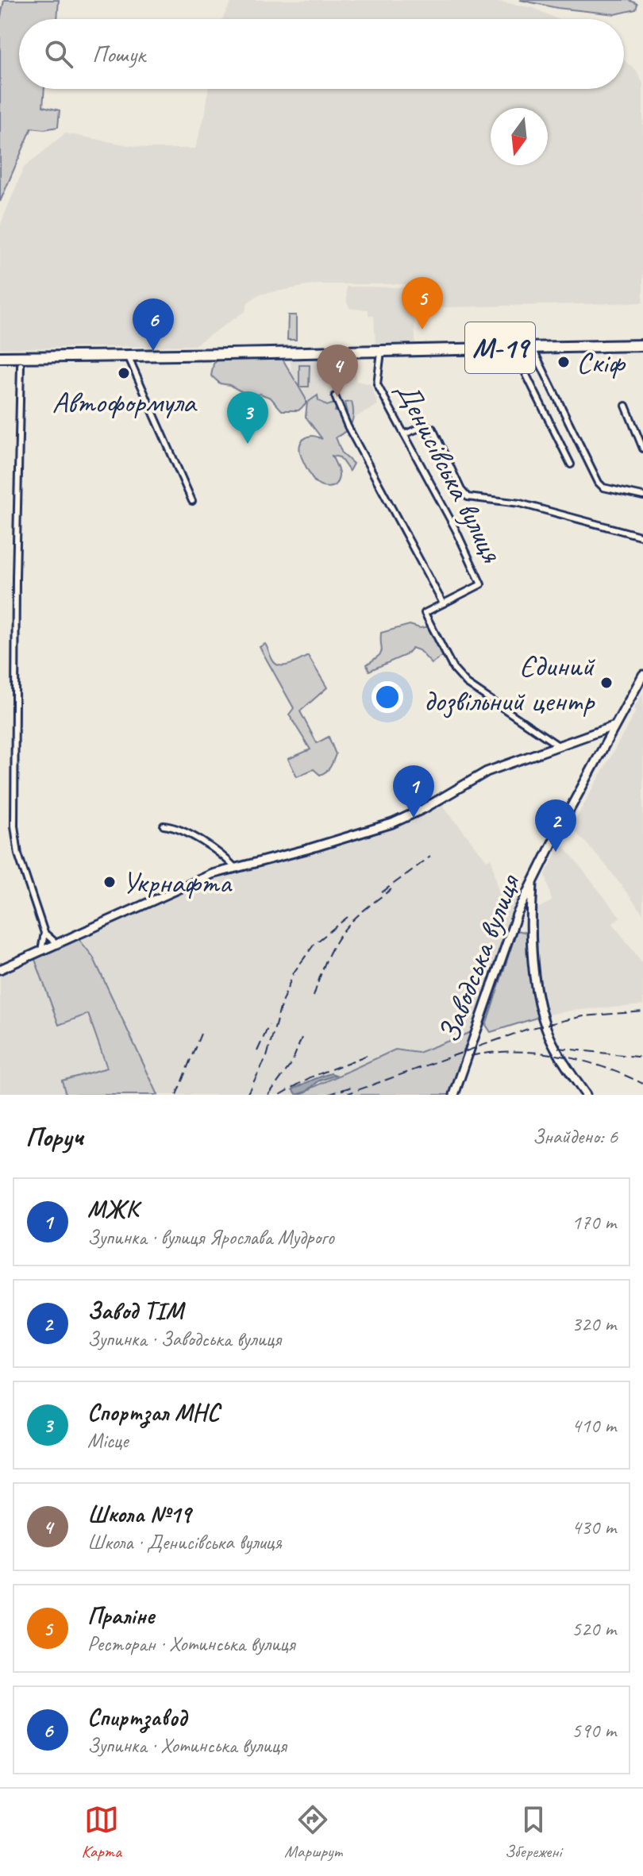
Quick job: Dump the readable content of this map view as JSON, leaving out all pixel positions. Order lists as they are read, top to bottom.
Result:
{
  "streets": {
    "highway": ["М-19"],
    "main road": ["Заводська вулиця"],
    "street": ["Денисівська вулиця"]
  },
  "crossings": [
    ["М-19", "Денисівська вулиця"]
  ],
  "places": [
    "Скіф",
    "Автоформула",
    "Єдиний дозвільний центр",
    "Укрнафта"
  ],
  "north": "bottom",
  "page": {
    "search": "Пошук",
    "pins": [
      "5",
      "6",
      "4",
      "3",
      "1",
      "2"
    ],
    "heading": ["Поруч", "Знайдено: 6"],
    "list": [
      {
        "mark": "1",
        "name": "МЖК",
        "note": "Зупинка · вулиця Ярослава Мудрого",
        "value": "170 m"
      },
      {
        "mark": "2",
        "name": "Завод ТІМ",
        "note": "Зупинка · Заводська вулиця",
        "value": "320 m"
      },
      {
        "mark": "3",
        "name": "Спортзал МНС",
        "note": "Місце",
        "value": "410 m"
      },
      {
        "mark": "4",
        "name": "Школа №19",
        "note": "Школа · Денисівська вулиця",
        "value": "430 m"
      },
      {
        "mark": "5",
        "name": "Праліне",
        "note": "Ресторан · Хотинська вулиця",
        "value": "520 m"
      },
      {
        "mark": "6",
        "name": "Спиртзавод",
        "note": "Зупинка · Хотинська вулиця",
        "value": "590 m"
      }
    ],
    "nav": ["Карта", "Маршрут", "Збережені"]
  }
}
